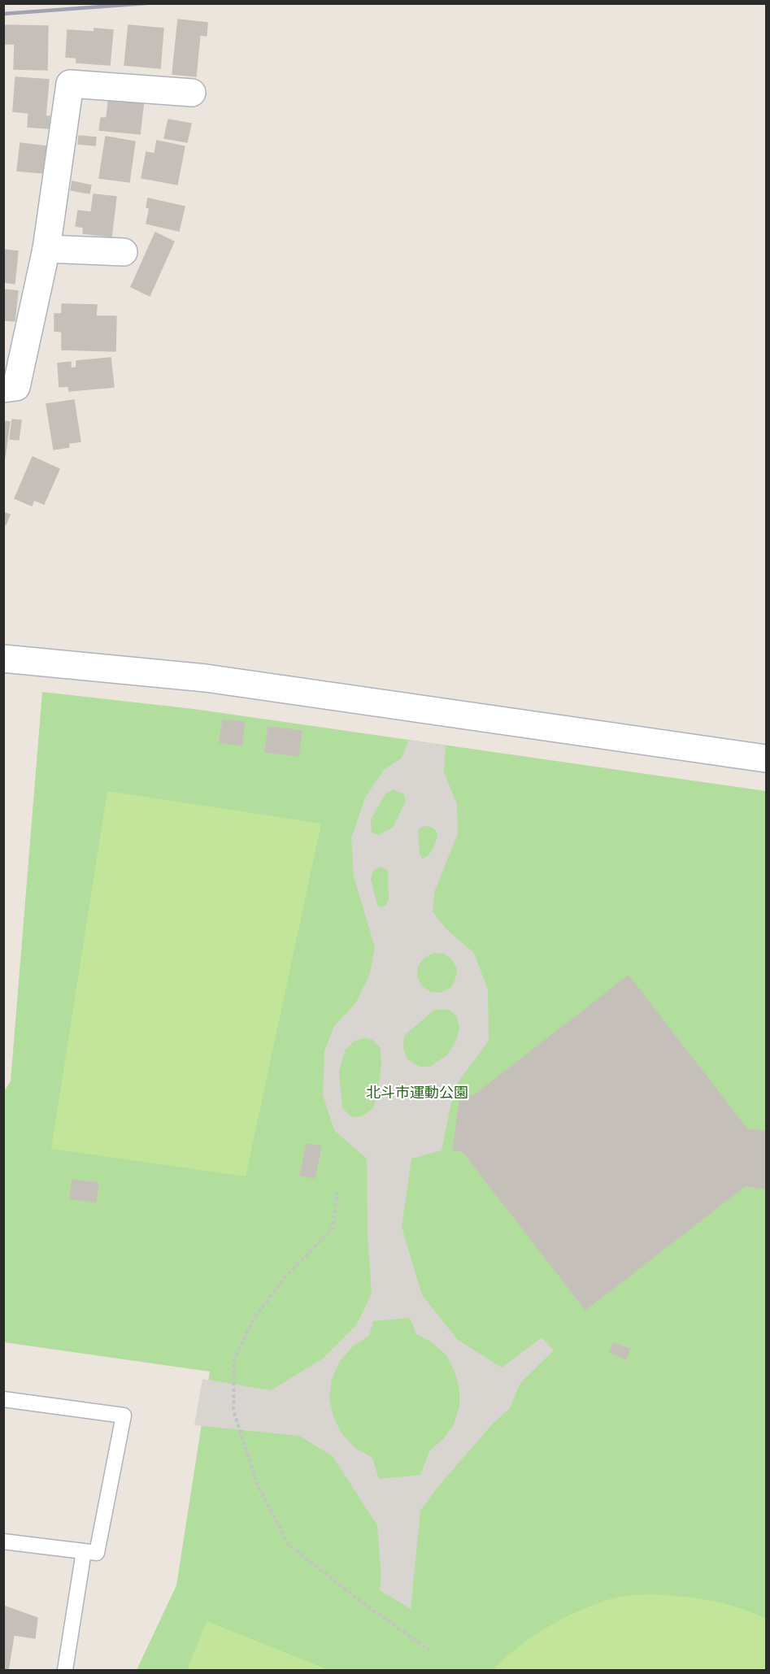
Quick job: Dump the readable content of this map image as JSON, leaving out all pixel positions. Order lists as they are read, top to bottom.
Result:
{
  "parks": ["北斗市運動公園"]
}
